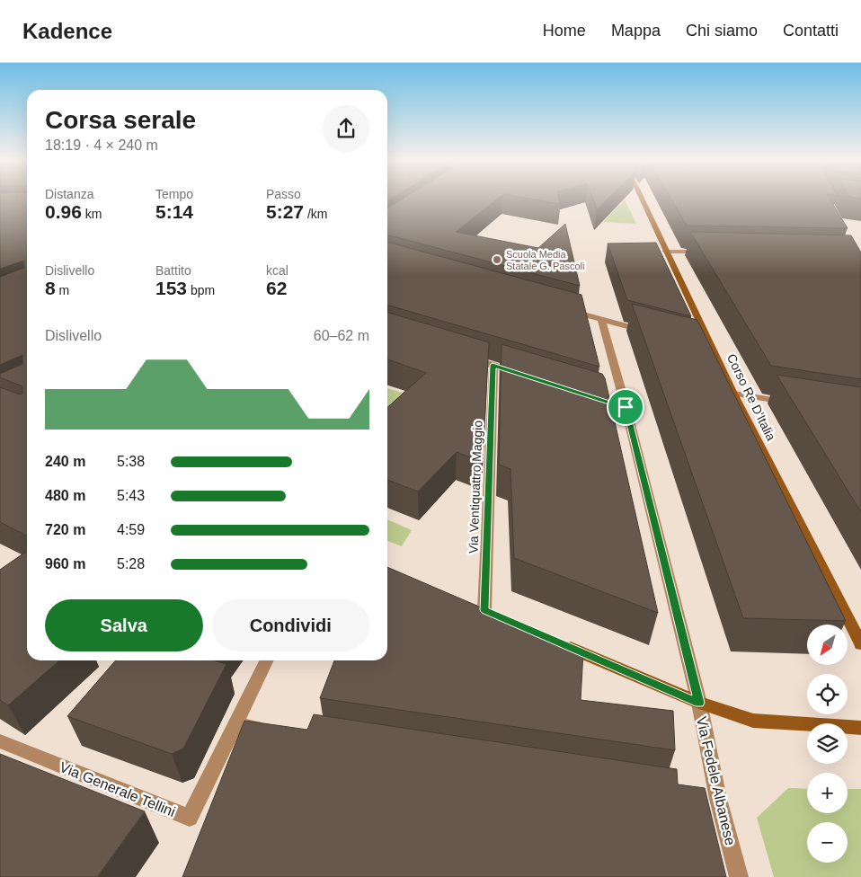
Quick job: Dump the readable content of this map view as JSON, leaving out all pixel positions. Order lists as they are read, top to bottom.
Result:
{
  "streets": {
    "main road": ["Corso Re D'Italia"],
    "street": ["Via Ventiquattro Maggio", "Via Fedele Albanese", "Via Generale Tellini"]
  },
  "places": ["Scuola Media Statale G. Pascoli"],
  "north": "bottom left",
  "page": {
    "header": "Kadence",
    "nav": [
      "Home",
      "Mappa",
      "Chi siamo",
      "Contatti"
    ],
    "heading": ["Corsa serale", "18:19 · 4 × 240 m"],
    "stats": [
      ["Distanza", "0.96 km"],
      ["Tempo", "5:14"],
      ["Passo", "5:27 /km"],
      ["Dislivello", "8 m"],
      ["Battito", "153 bpm"],
      ["kcal", "62"]
    ],
    "chart": ["Dislivello", "60–62 m"],
    "list": [
      {
        "name": "240 m",
        "note": "5:38"
      },
      {
        "name": "480 m",
        "note": "5:43"
      },
      {
        "name": "720 m",
        "note": "4:59"
      },
      {
        "name": "960 m",
        "note": "5:28"
      }
    ],
    "buttons": ["Salva", "Condividi"],
    "map_buttons": ["+", "−"]
  }
}
